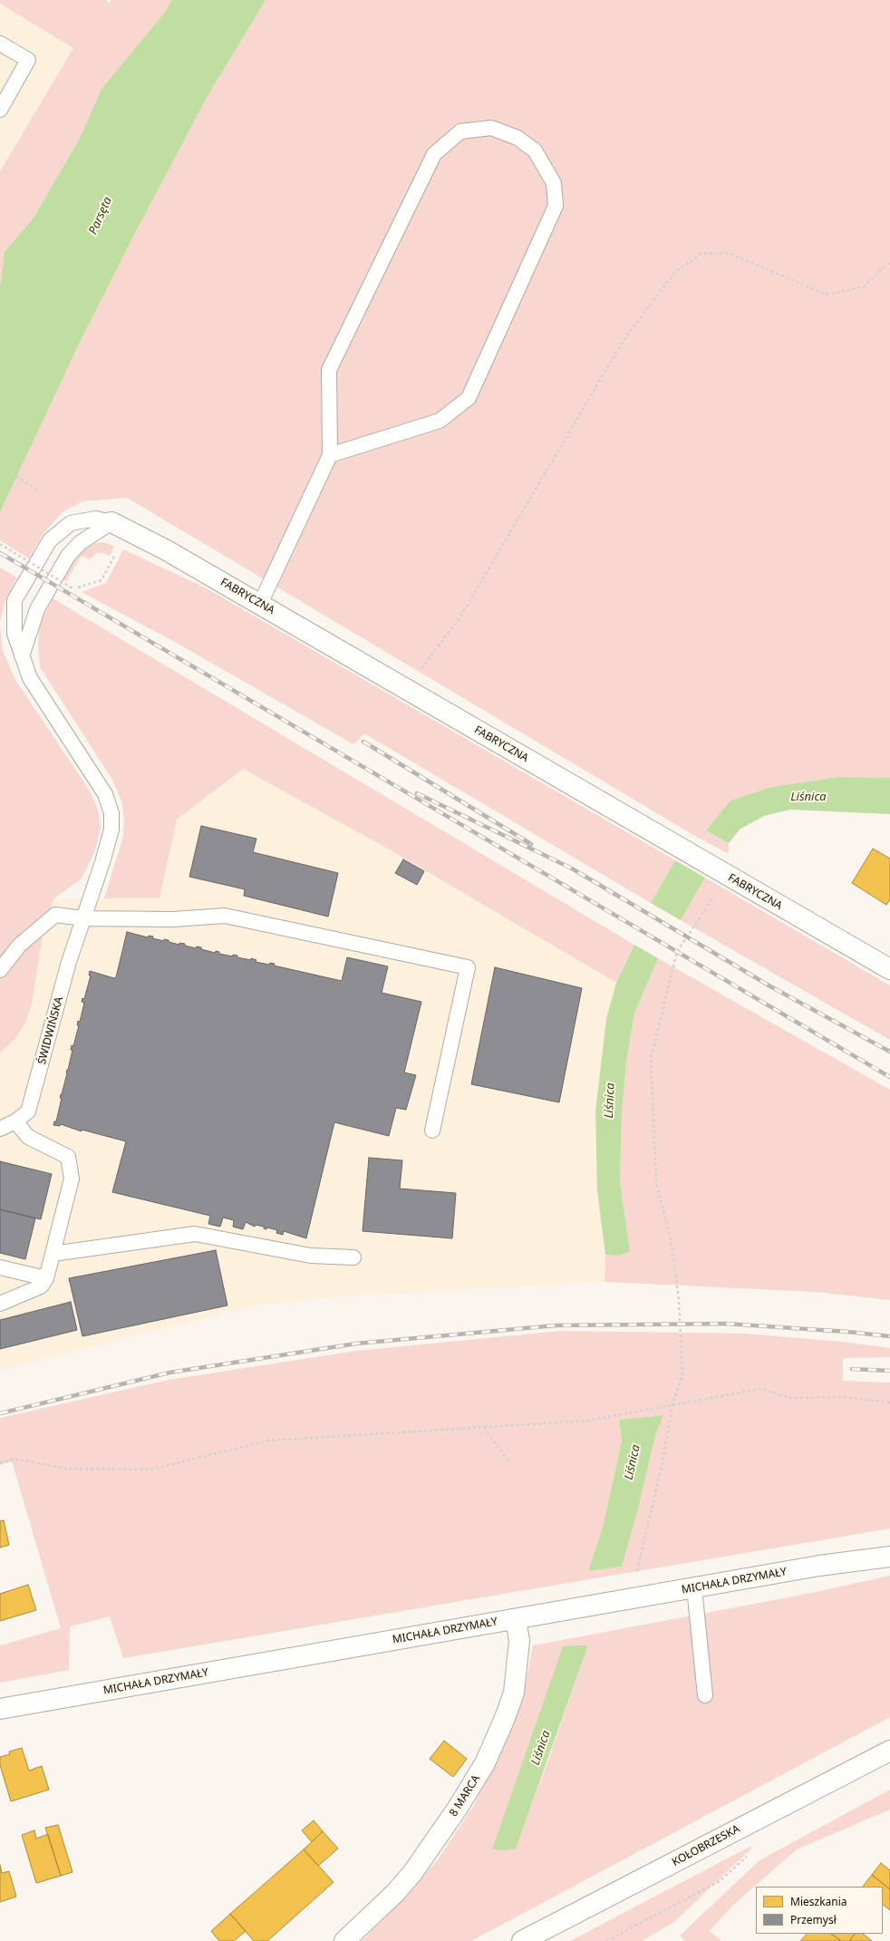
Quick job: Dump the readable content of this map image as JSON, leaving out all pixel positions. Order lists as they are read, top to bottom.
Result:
{
  "streets": {
    "street": [
      "FABRYCZNA",
      "MICHAŁA DRZYMAŁY",
      "8 MARCA",
      "KOŁOBRZESKA"
    ],
    "lane": ["ŚWIDWIŃSKA"]
  },
  "crossings": [
    ["FABRYCZNA", "ŚWIDWIŃSKA"],
    ["MICHAŁA DRZYMAŁY", "8 MARCA"]
  ],
  "water": ["Parsęta", "Liśnica"],
  "legend": ["Mieszkania", "Przemysł"]
}
